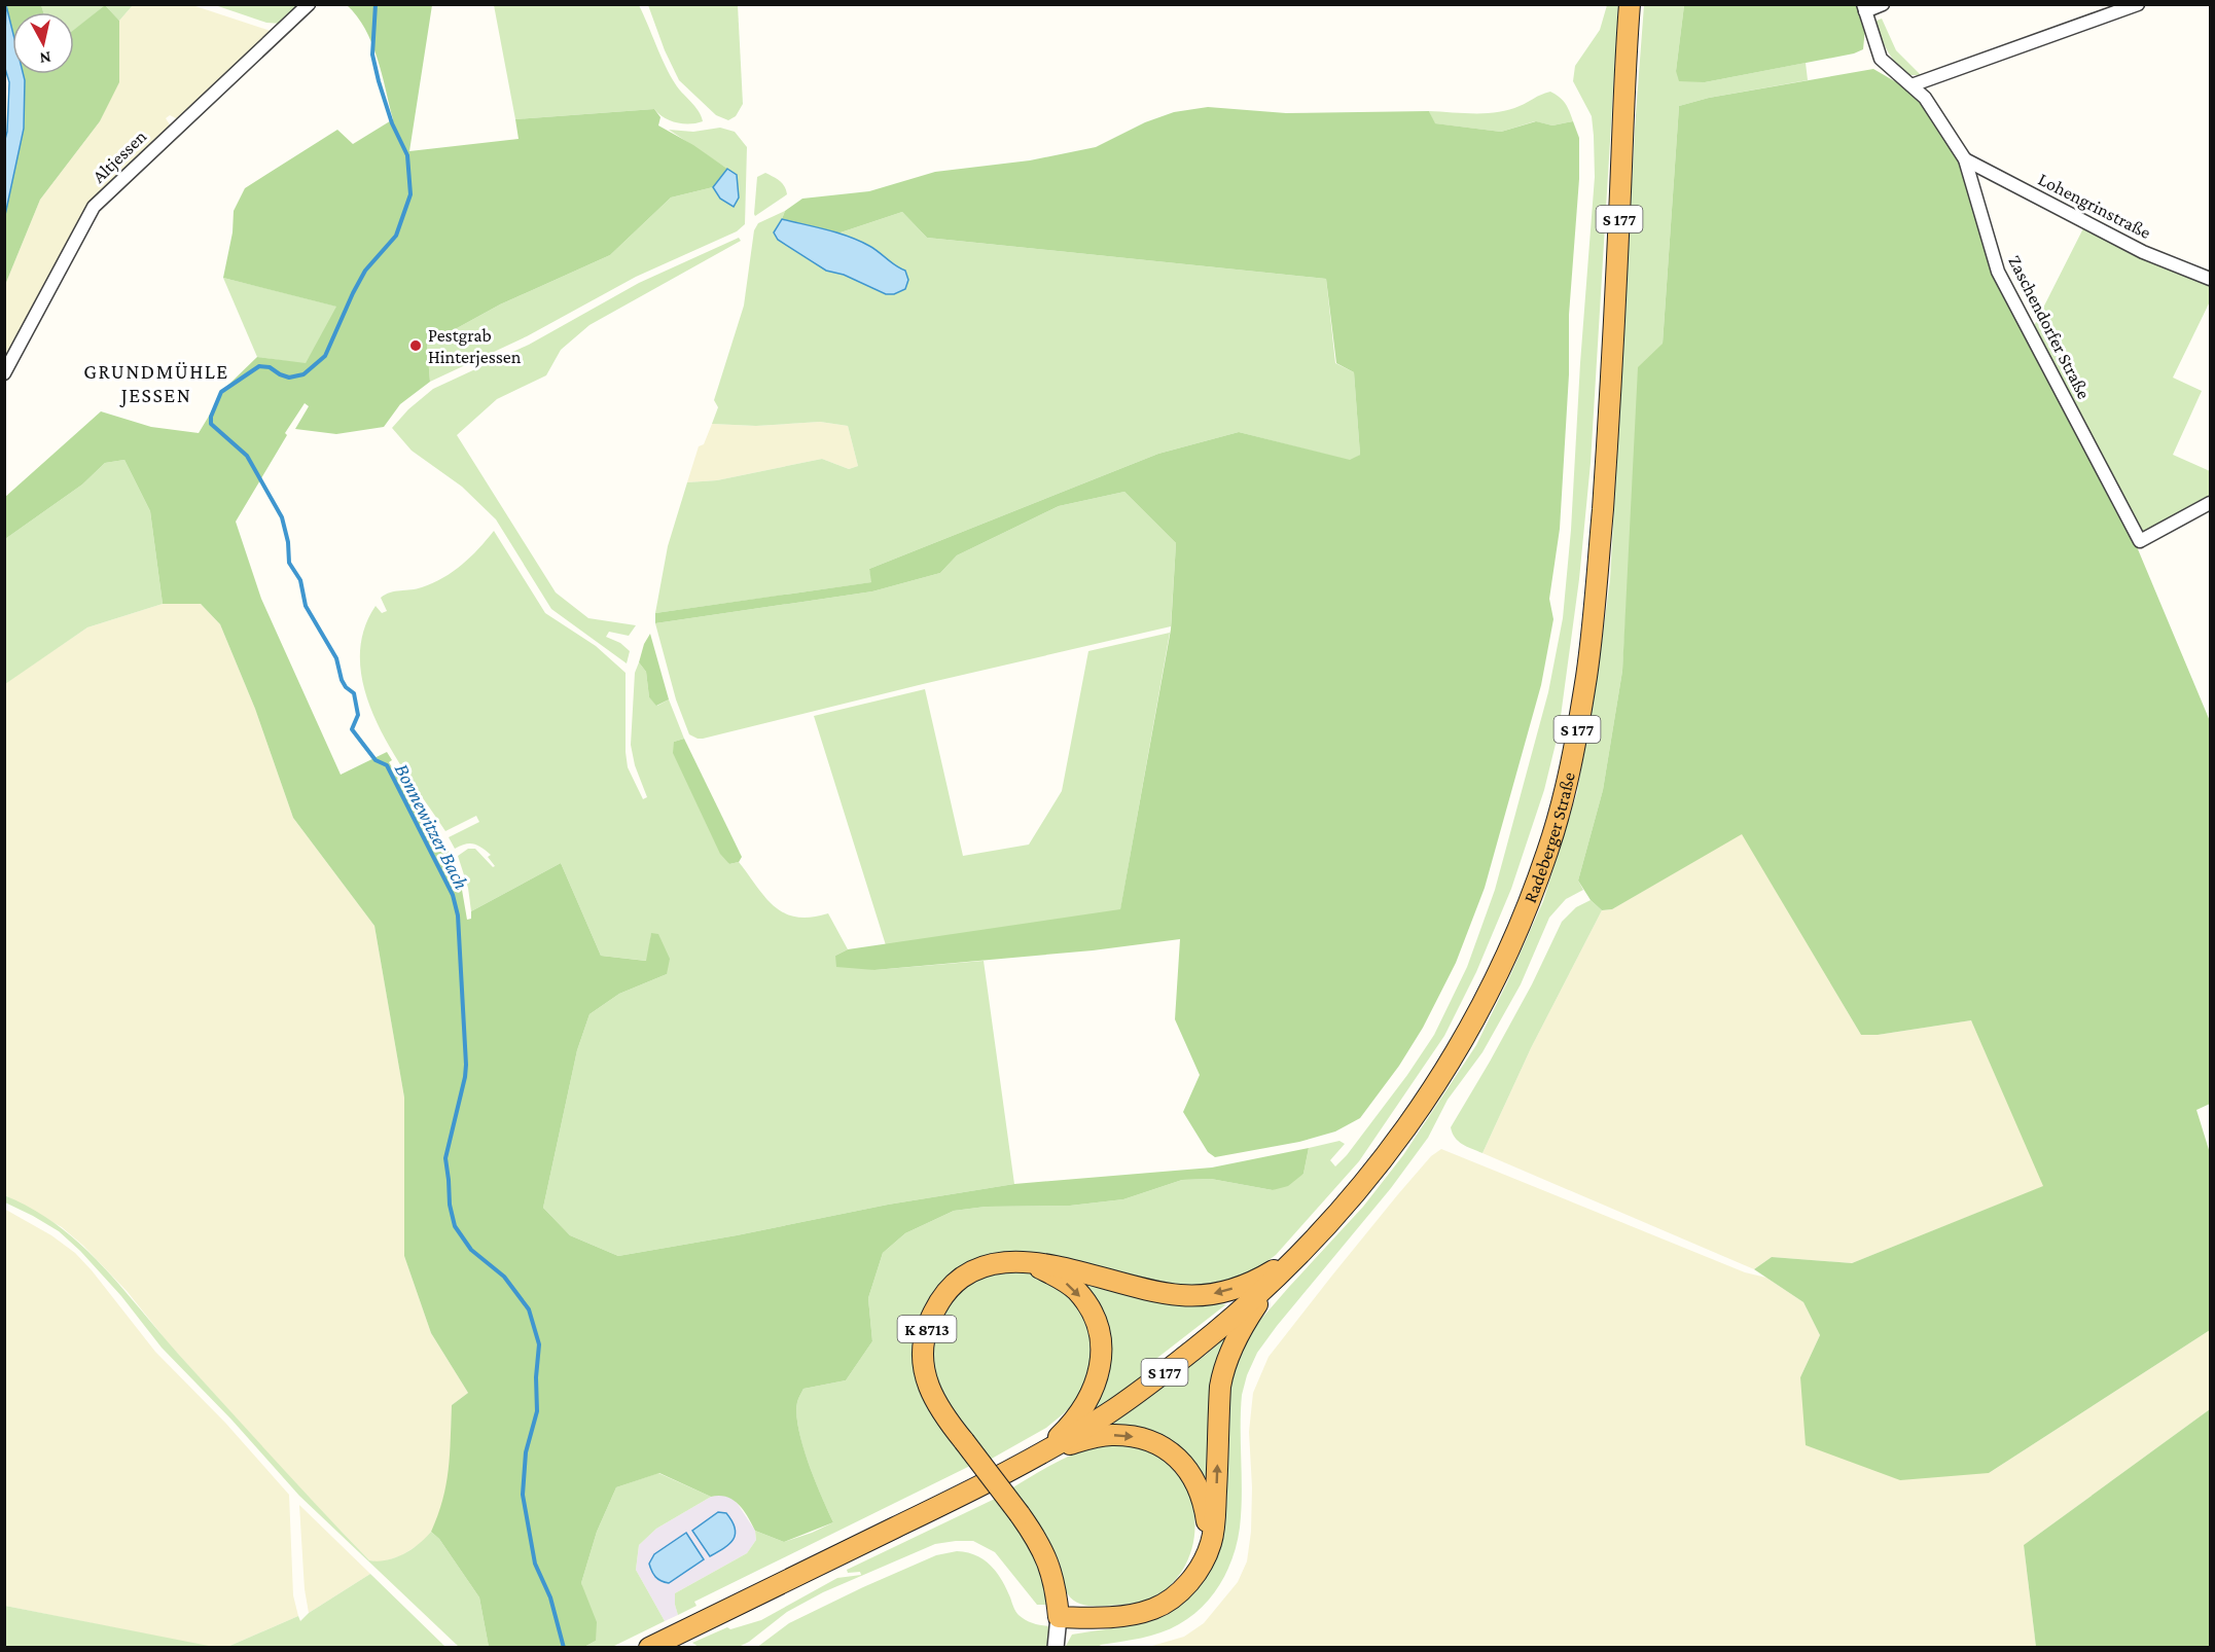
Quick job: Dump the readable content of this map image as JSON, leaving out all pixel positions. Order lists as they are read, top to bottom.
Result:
{
  "streets": {
    "highway": ["S 177", "Radeberger Straße", "K 8713"],
    "street": ["Altjessen", "Lohengrinstraße", "Zaschendorfer Straße"]
  },
  "crossings": [
    ["Lohengrinstraße", "Zaschendorfer Straße"],
    ["S 177", "Radeberger Straße"]
  ],
  "districts": ["GRUNDMÜHLE JESSEN"],
  "water": ["Bonnewitzer Bach"],
  "places": ["Pestgrab Hinterjessen"],
  "north": "bottom"
}
